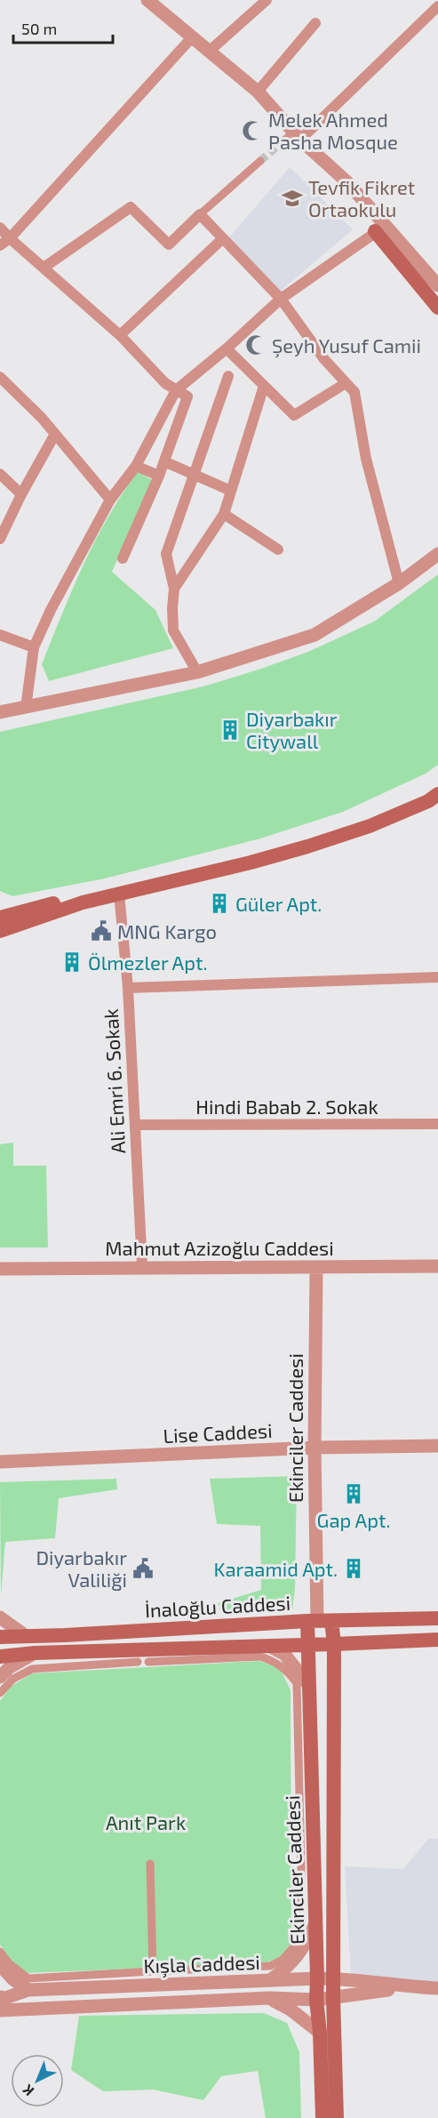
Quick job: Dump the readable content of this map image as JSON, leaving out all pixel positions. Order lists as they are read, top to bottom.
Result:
{
  "streets": {
    "main road": ["Ekinciler Caddesi", "İnaloğlu Caddesi"],
    "street": [
      "Ali Emri 6. Sokak",
      "Hindi Babab 2. Sokak",
      "Mahmut Azizoğlu Caddesi",
      "Lise Caddesi",
      "Kışla Caddesi"
    ]
  },
  "crossings": [
    ["Ali Emri 6. Sokak", "Hindi Babab 2. Sokak"],
    ["Ali Emri 6. Sokak", "Mahmut Azizoğlu Caddesi"],
    ["Mahmut Azizoğlu Caddesi", "Ekinciler Caddesi"],
    ["Ekinciler Caddesi", "Lise Caddesi"],
    ["Ekinciler Caddesi", "İnaloğlu Caddesi"],
    ["Ekinciler Caddesi", "Kışla Caddesi"]
  ],
  "parks": ["Anıt Park"],
  "places": {
    "mosque": ["Melek Ahmed Pasha Mosque", "Şeyh Yusuf Camii"],
    "school or university": ["Tevfik Fikret Ortaokulu"],
    "building": [
      "Diyarbakır Citywall",
      "Güler Apt.",
      "Ölmezler Apt.",
      "Gap Apt.",
      "Karaamid Apt."
    ],
    "public building": ["MNG Kargo", "Diyarbakır Valiliği"]
  },
  "scale_bar": "50 m",
  "north": "bottom left"
}
